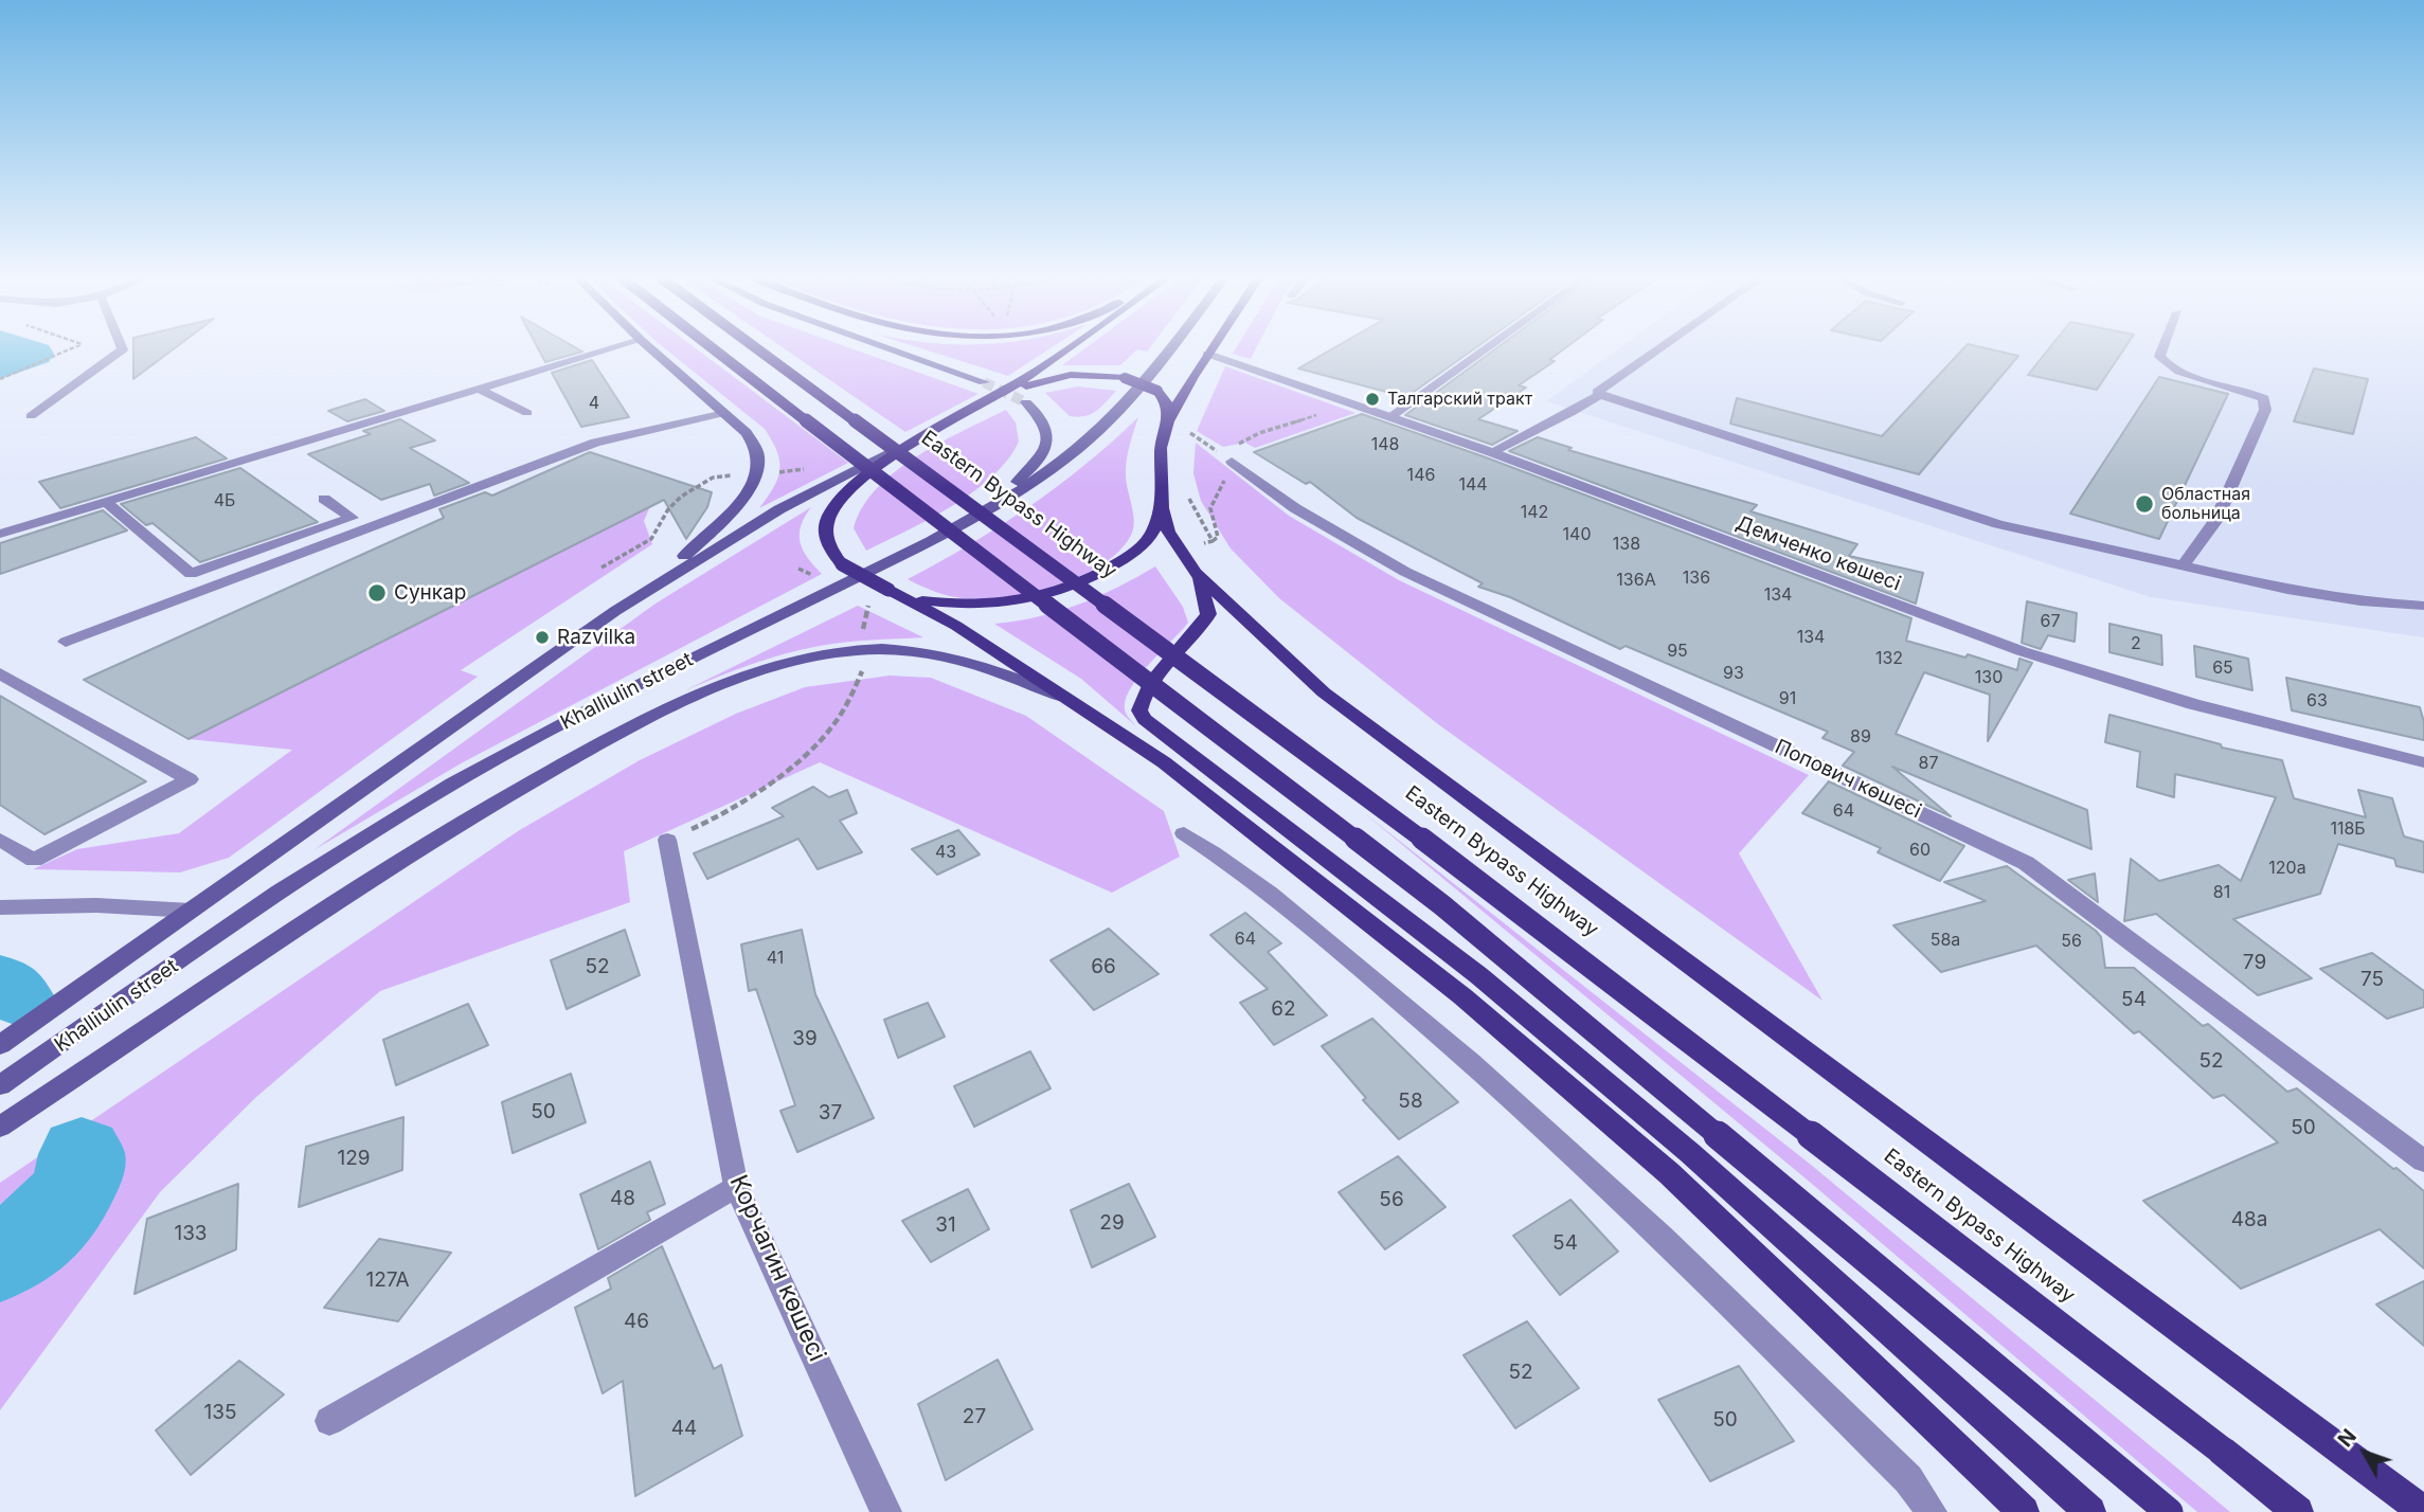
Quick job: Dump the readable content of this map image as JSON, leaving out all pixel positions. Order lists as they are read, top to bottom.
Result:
{
  "streets": {
    "main road": ["Eastern Bypass Highway", "Khalliulin street"],
    "street": ["Демченко көшесі", "Попович көшесі", "Корчагин көшесі"]
  },
  "places": [
    "Талгарский тракт",
    "Областная больница",
    "Сункар",
    "Razvilka"
  ],
  "house_numbers": [
    "4",
    "148",
    "146",
    "144",
    "4Б",
    "142",
    "140",
    "138",
    "136",
    "136А",
    "134",
    "67",
    "134",
    "2",
    "95",
    "132",
    "65",
    "93",
    "130",
    "91",
    "63",
    "89",
    "87",
    "64",
    "118Б",
    "60",
    "43",
    "120а",
    "81",
    "64",
    "58а",
    "56",
    "41",
    "79",
    "52",
    "66",
    "75",
    "54",
    "62",
    "39",
    "52",
    "58",
    "50",
    "37",
    "50",
    "129",
    "48",
    "56",
    "48а",
    "29",
    "31",
    "133",
    "54",
    "127А",
    "46",
    "52",
    "135",
    "27",
    "50",
    "44"
  ],
  "north": "top left"
}
